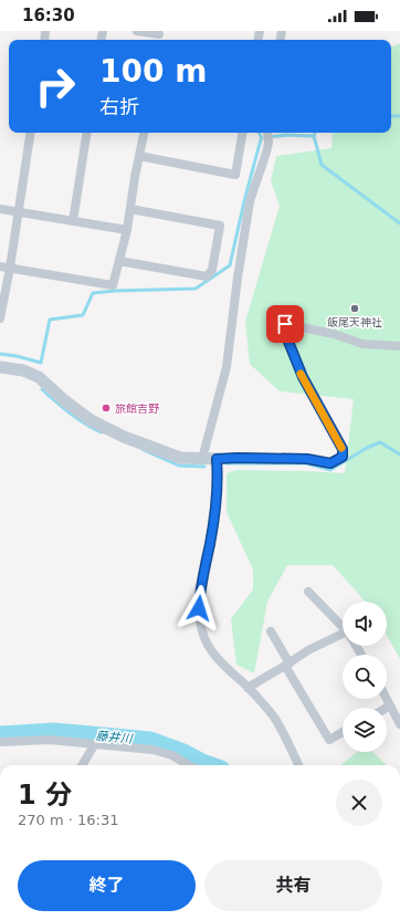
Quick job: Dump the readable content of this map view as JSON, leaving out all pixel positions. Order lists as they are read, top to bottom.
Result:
{
  "water": ["藤井川"],
  "places": ["飯尾天神社", "旅館吉野"],
  "page": {
    "status": "16:30",
    "turn": ["100 m", "右折"],
    "heading": ["1 分", "270 m · 16:31"],
    "buttons": ["終了", "共有"]
  }
}
